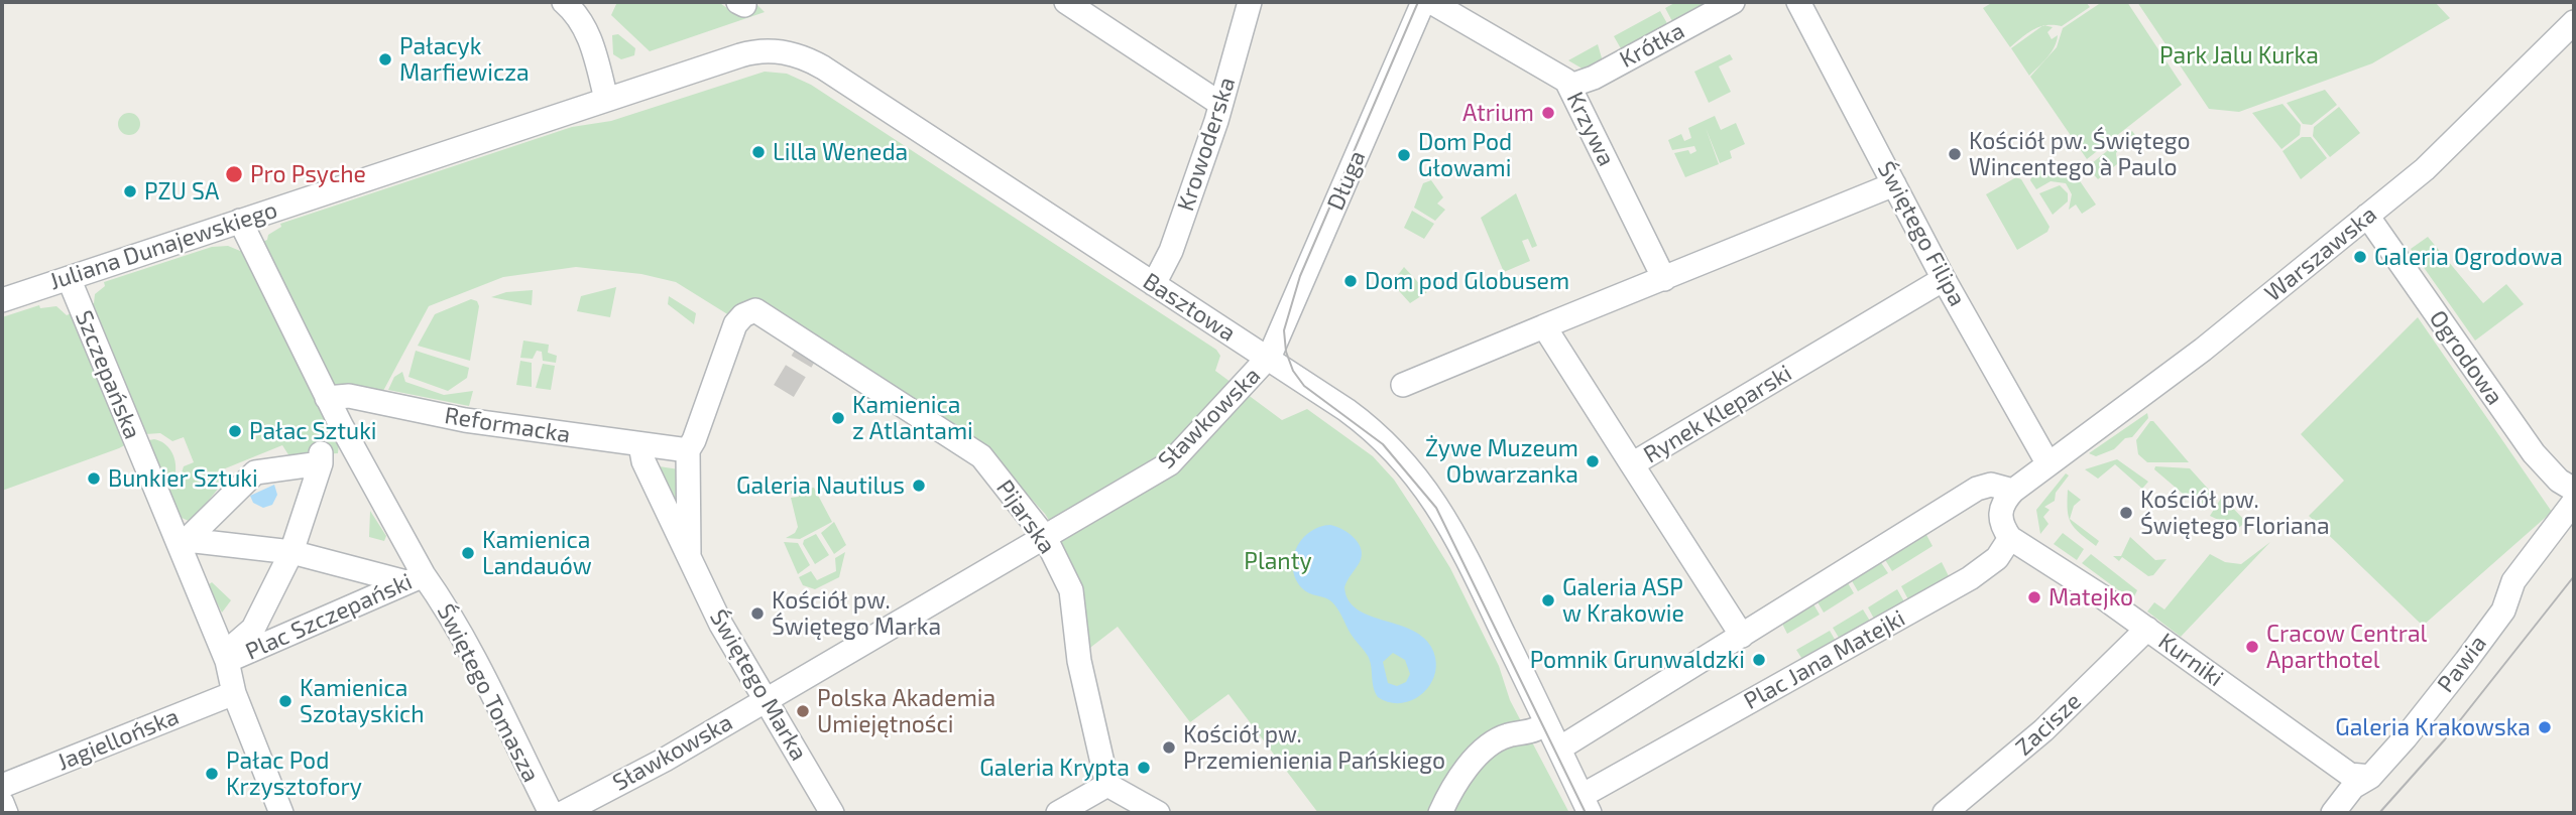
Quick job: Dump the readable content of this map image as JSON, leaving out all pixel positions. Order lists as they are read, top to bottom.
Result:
{
  "streets": {
    "street": [
      "Krótka",
      "Krzywa",
      "Krowoderska",
      "Długa",
      "Świętego Filipa",
      "Juliana Dunajewskiego",
      "Warszawska",
      "Basztowa",
      "Ogrodowa",
      "Szczepańska",
      "Rynek Kleparski",
      "Sławkowska",
      "Reformacka",
      "Pijarska",
      "Plac Szczepański",
      "Plac Jana Matejki",
      "Kurniki",
      "Pawia",
      "Świętego Marka",
      "Świętego Tomasza",
      "Zacisze",
      "Jagiellońska"
    ]
  },
  "crossings": [
    ["Krótka", "Krzywa"],
    ["Krowoderska", "Basztowa"],
    ["Długa", "Basztowa"],
    ["Długa", "Sławkowska"],
    ["Świętego Filipa", "Warszawska"],
    ["Świętego Filipa", "Rynek Kleparski"],
    ["Juliana Dunajewskiego", "Basztowa"],
    ["Juliana Dunajewskiego", "Szczepańska"],
    ["Warszawska", "Ogrodowa"],
    ["Basztowa", "Sławkowska"],
    ["Basztowa", "Plac Jana Matejki"],
    ["Szczepańska", "Plac Szczepański"],
    ["Sławkowska", "Pijarska"],
    ["Sławkowska", "Świętego Marka"],
    ["Reformacka", "Plac Szczepański"],
    ["Reformacka", "Świętego Marka"],
    ["Pijarska", "Świętego Marka"],
    ["Plac Szczepański", "Świętego Tomasza"],
    ["Plac Jana Matejki", "Kurniki"],
    ["Kurniki", "Pawia"],
    ["Kurniki", "Zacisze"]
  ],
  "parks": ["Park Jalu Kurka", "Planty"],
  "places": [
    "Pałacyk Marfiewicza",
    "Atrium",
    "Lilla Weneda",
    "Kościół pw. Świętego Wincentego à Paulo",
    "Dom Pod Głowami",
    "Pro Psyche",
    "PZU SA",
    "Galeria Ogrodowa",
    "Dom pod Globusem",
    "Kamienica z Atlantami",
    "Pałac Sztuki",
    "Żywe Muzeum Obwarzanka",
    "Bunkier Sztuki",
    "Galeria Nautilus",
    "Kościół pw. Świętego Floriana",
    "Kamienica Landauów",
    "Matejko",
    "Galeria ASP w Krakowie",
    "Kościół pw. Świętego Marka",
    "Cracow Central Aparthotel",
    "Pomnik Grunwaldzki",
    "Kamienica Szołayskich",
    "Polska Akademia Umiejętności",
    "Galeria Krakowska",
    "Kościół pw. Przemienienia Pańskiego",
    "Galeria Krypta",
    "Pałac Pod Krzysztofory"
  ]
}
